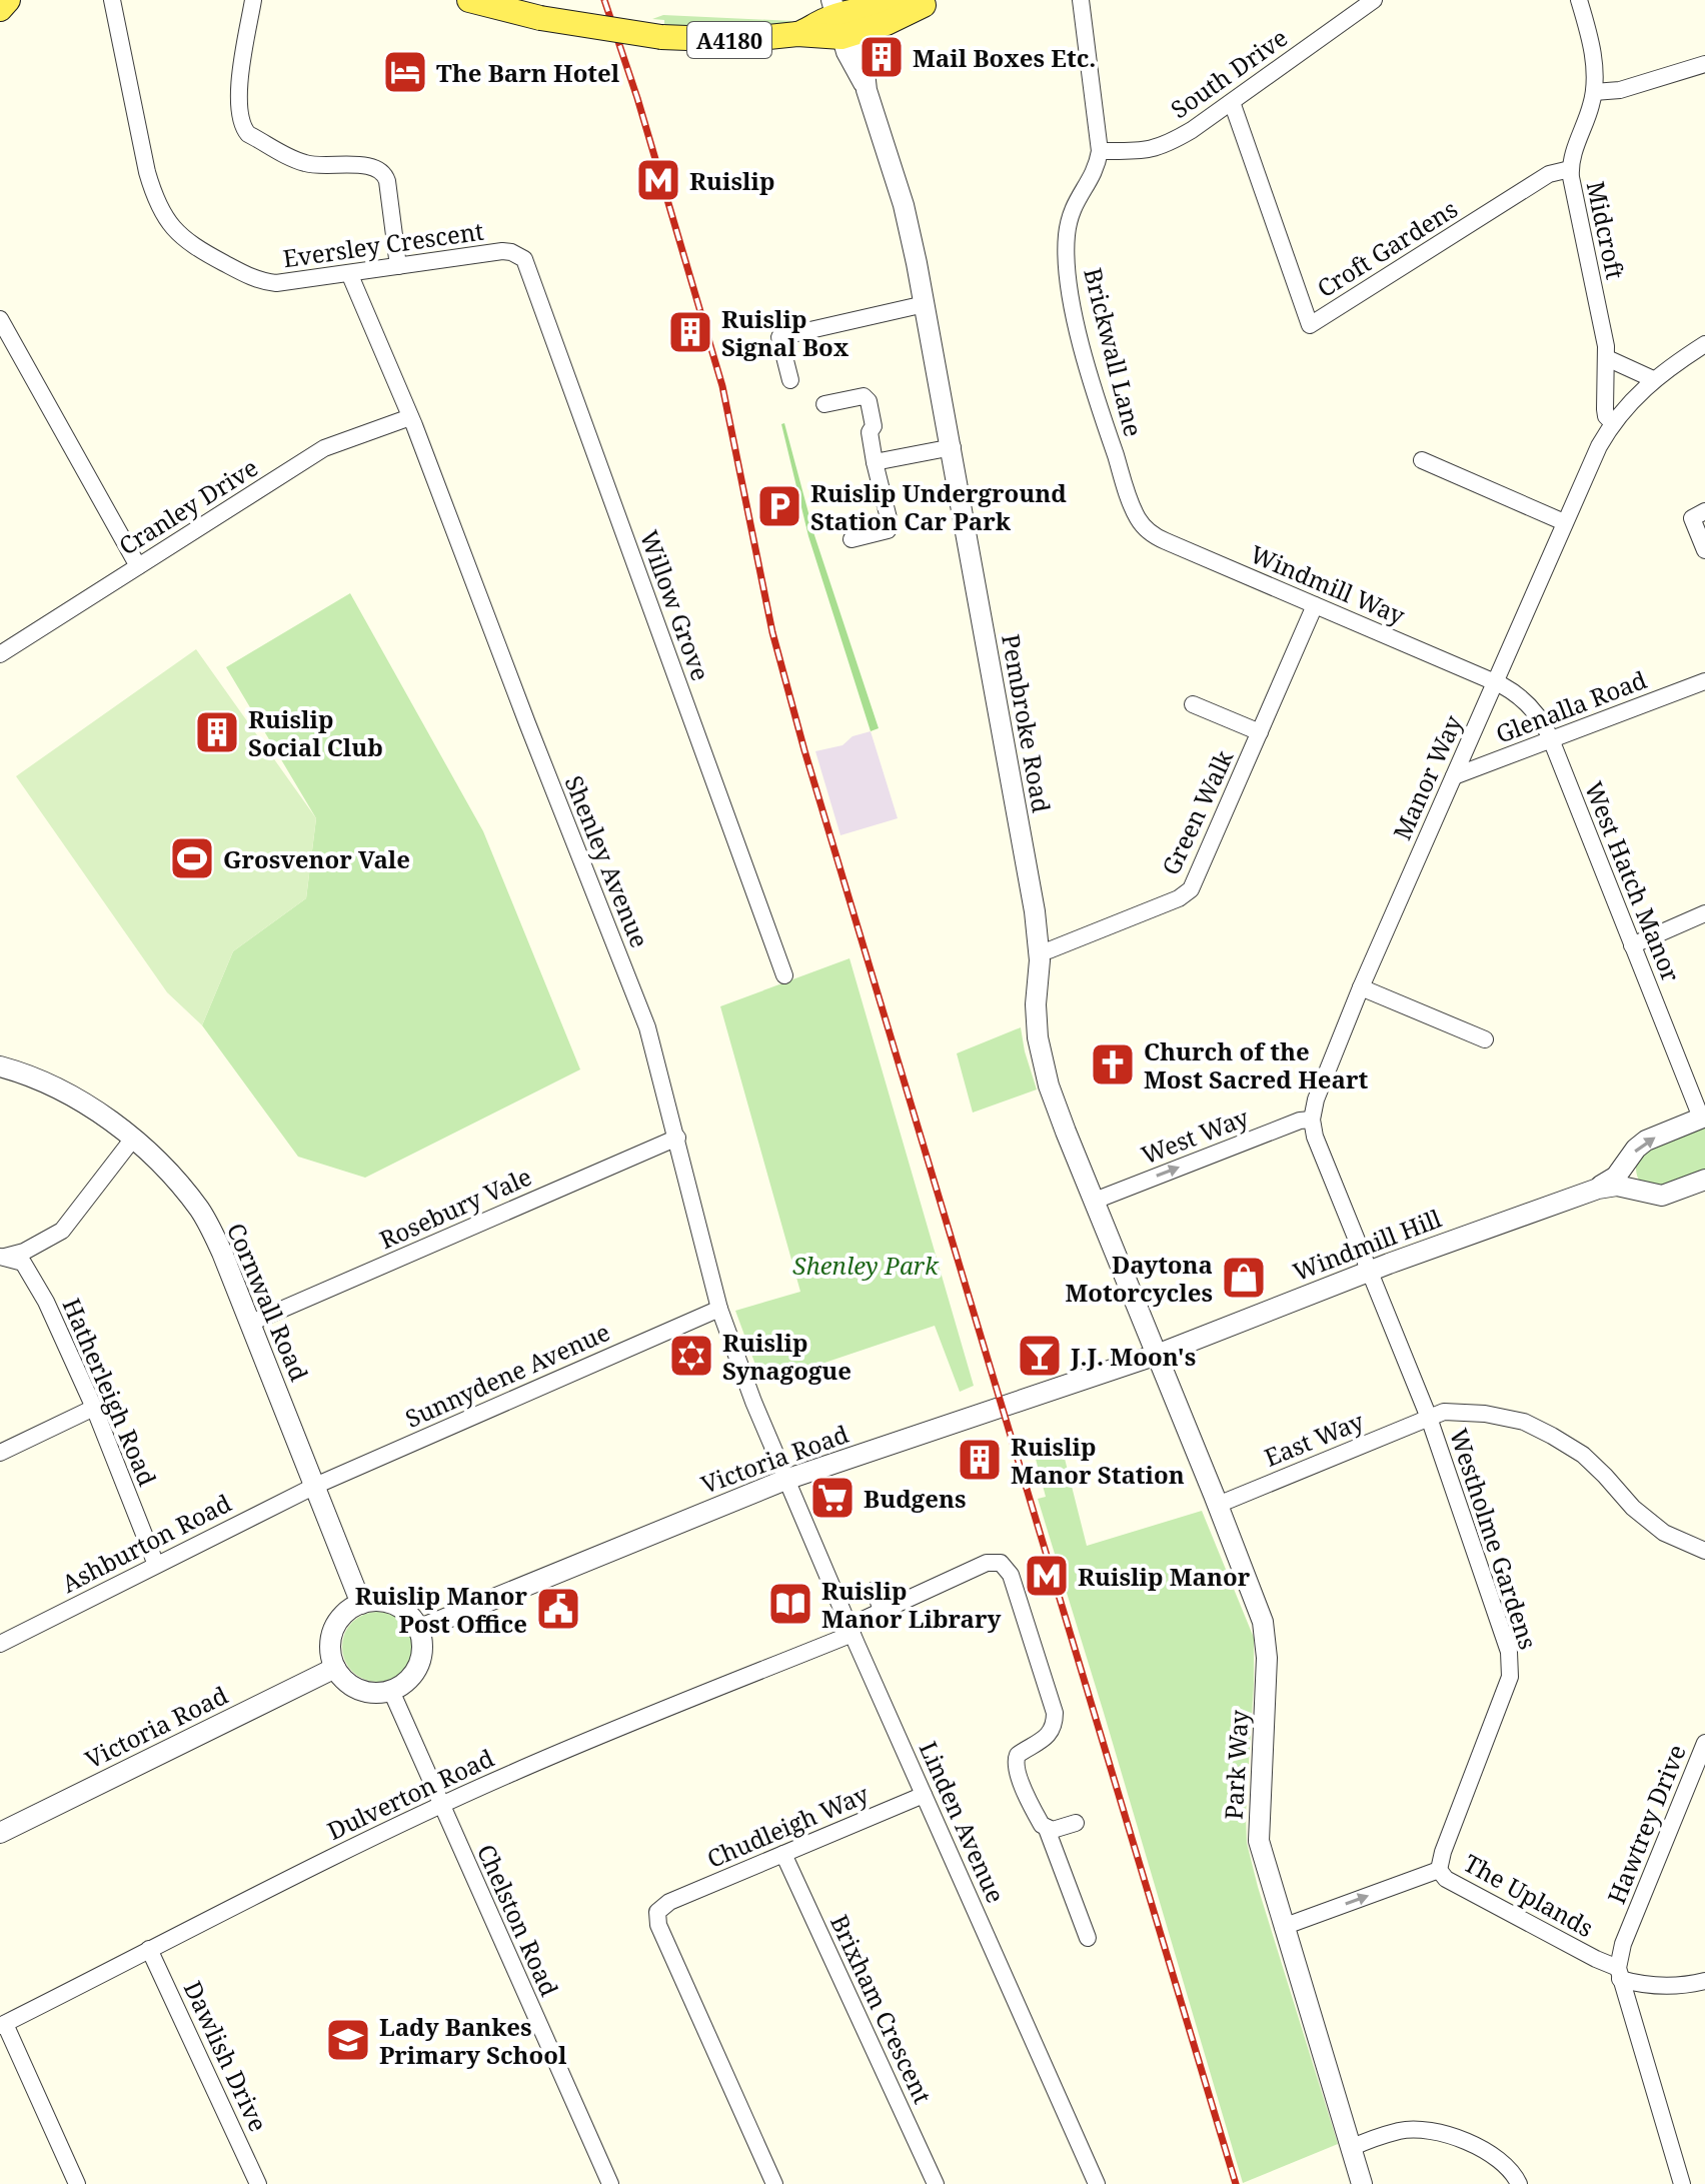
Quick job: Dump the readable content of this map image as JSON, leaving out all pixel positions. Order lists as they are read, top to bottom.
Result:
{
  "streets": {
    "main road": ["A4180"],
    "street": [
      "South Drive",
      "Midcroft",
      "Eversley Crescent",
      "Croft Gardens",
      "Brickwall Lane",
      "Cranley Drive",
      "Windmill Way",
      "Willow Grove",
      "Glenalla Road",
      "Pembroke Road",
      "Manor Way",
      "Green Walk",
      "Shenley Avenue",
      "West Hatch Manor",
      "West Way",
      "Rosebury Vale",
      "Windmill Hill",
      "Cornwall Road",
      "Sunnydene Avenue",
      "Hatherleigh Road",
      "East Way",
      "Victoria Road",
      "Westholme Gardens",
      "Ashburton Road",
      "Park Way",
      "Dulverton Road",
      "Linden Avenue",
      "Hawtrey Drive",
      "Chudleigh Way",
      "The Uplands",
      "Chelston Road",
      "Brixham Crescent",
      "Dawlish Drive"
    ]
  },
  "crossings": [
    ["A4180", "Pembroke Road"],
    ["South Drive", "Croft Gardens"],
    ["South Drive", "Brickwall Lane"],
    ["Midcroft", "Croft Gardens"],
    ["Midcroft", "Manor Way"],
    ["Eversley Crescent", "Willow Grove"],
    ["Eversley Crescent", "Shenley Avenue"],
    ["Brickwall Lane", "Windmill Way"],
    ["Cranley Drive", "Shenley Avenue"],
    ["Windmill Way", "Manor Way"],
    ["Windmill Way", "Green Walk"],
    ["Windmill Way", "West Hatch Manor"],
    ["Glenalla Road", "Manor Way"],
    ["Glenalla Road", "West Hatch Manor"],
    ["Pembroke Road", "Green Walk"],
    ["Pembroke Road", "West Way"],
    ["Pembroke Road", "Windmill Hill"],
    ["Pembroke Road", "Victoria Road"],
    ["Pembroke Road", "Park Way"],
    ["Manor Way", "West Hatch Manor"],
    ["Manor Way", "West Way"],
    ["Shenley Avenue", "Rosebury Vale"],
    ["Shenley Avenue", "Sunnydene Avenue"],
    ["Shenley Avenue", "Victoria Road"],
    ["Shenley Avenue", "Linden Avenue"],
    ["West Hatch Manor", "Windmill Hill"],
    ["Rosebury Vale", "Cornwall Road"],
    ["Windmill Hill", "Victoria Road"],
    ["Windmill Hill", "Westholme Gardens"],
    ["Windmill Hill", "Park Way"],
    ["Cornwall Road", "Sunnydene Avenue"],
    ["Cornwall Road", "Victoria Road"],
    ["Cornwall Road", "Ashburton Road"],
    ["Cornwall Road", "Chelston Road"],
    ["Sunnydene Avenue", "Ashburton Road"],
    ["Hatherleigh Road", "Ashburton Road"],
    ["East Way", "Westholme Gardens"],
    ["East Way", "Park Way"],
    ["Victoria Road", "Park Way"],
    ["Victoria Road", "Linden Avenue"],
    ["Victoria Road", "Chelston Road"],
    ["Westholme Gardens", "The Uplands"],
    ["Park Way", "The Uplands"],
    ["Dulverton Road", "Linden Avenue"],
    ["Dulverton Road", "Chelston Road"],
    ["Dulverton Road", "Dawlish Drive"],
    ["Linden Avenue", "Chudleigh Way"],
    ["Hawtrey Drive", "The Uplands"],
    ["Chudleigh Way", "Brixham Crescent"]
  ],
  "one_way": ["West Way", "The Uplands"],
  "parks": ["Shenley Park"],
  "places": {
    "building": [
      "Mail Boxes Etc.",
      "Ruislip Signal Box",
      "Ruislip Social Club",
      "Ruislip Manor Station"
    ],
    "hotel": ["The Barn Hotel"],
    "metro station": ["Ruislip", "Ruislip Manor"],
    "parking": ["Ruislip Underground Station Car Park"],
    "sports": ["Grosvenor Vale"],
    "church": ["Church of the Most Sacred Heart"],
    "shop": ["Daytona Motorcycles"],
    "synagogue": ["Ruislip Synagogue"],
    "bar": ["J.J. Moon's"],
    "supermarket": ["Budgens"],
    "library": ["Ruislip Manor Library"],
    "public building": ["Ruislip Manor Post Office"],
    "school or university": ["Lady Bankes Primary School"]
  }
}
